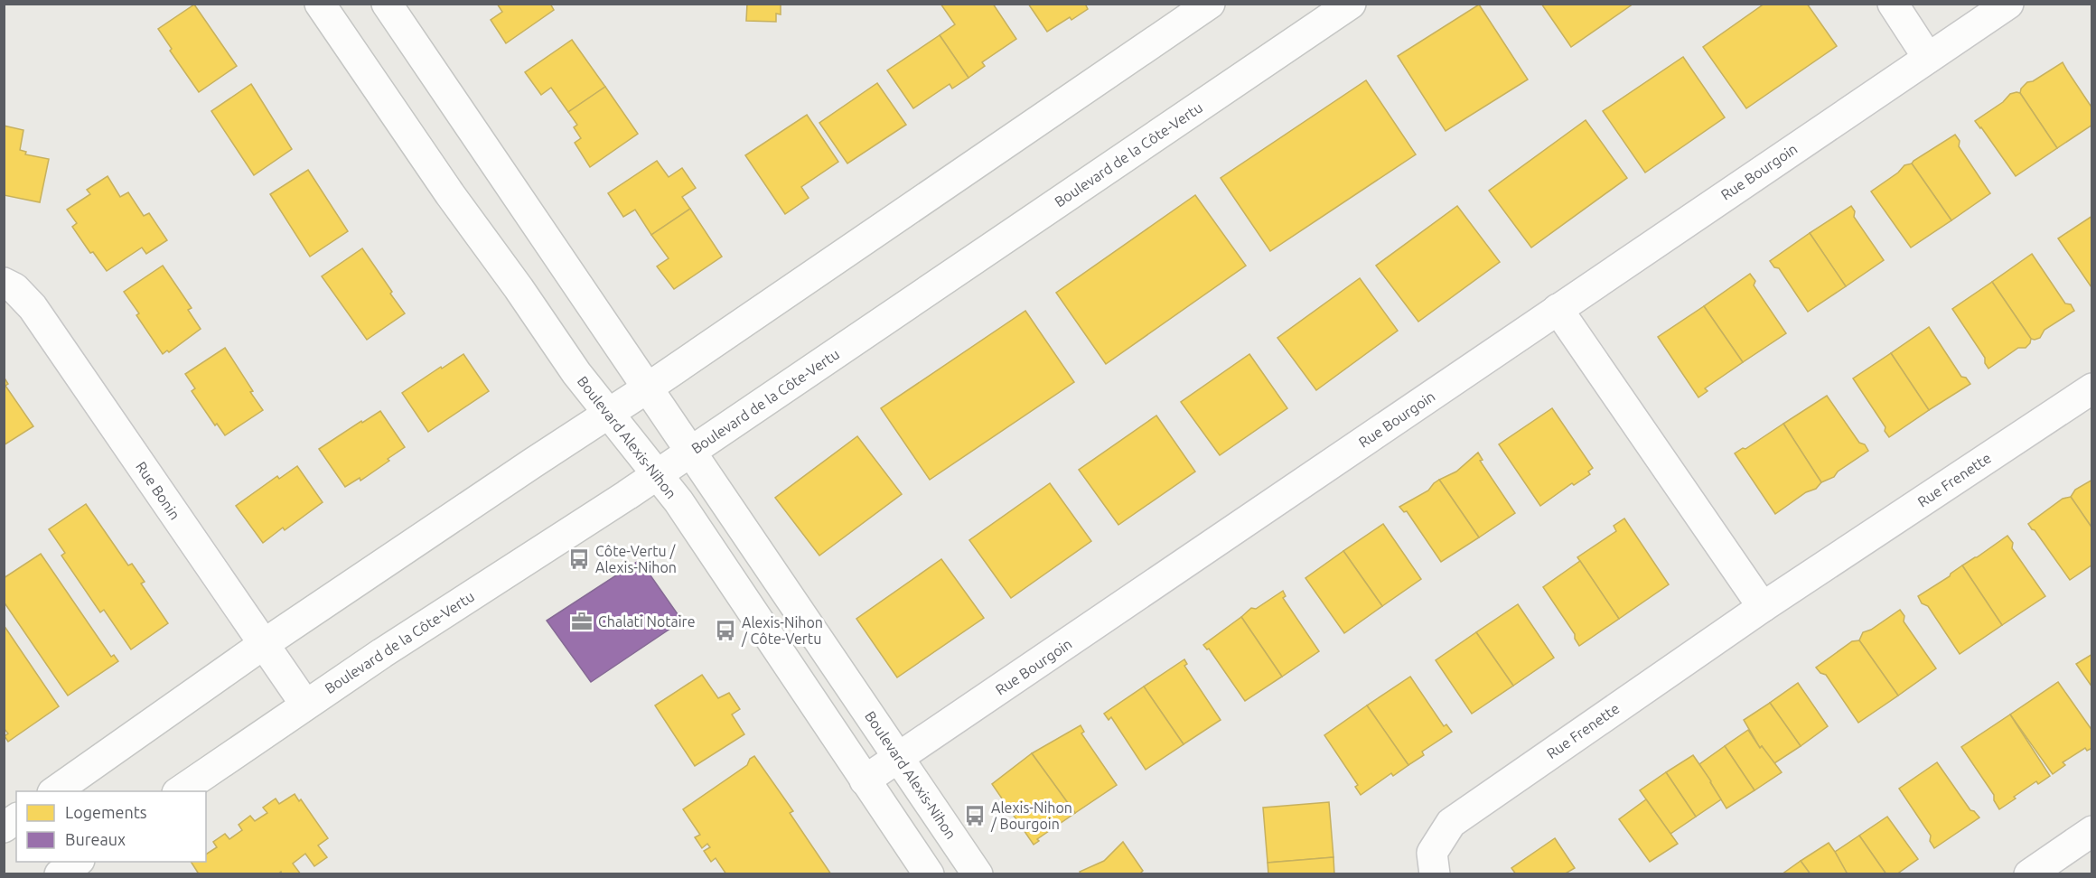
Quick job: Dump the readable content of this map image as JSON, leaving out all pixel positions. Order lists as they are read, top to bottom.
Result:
{
  "streets": {
    "street": [
      "Boulevard de la Côte-Vertu",
      "Rue Bourgoin",
      "Boulevard Alexis-Nihon",
      "Rue Frenette",
      "Rue Bonin"
    ]
  },
  "crossings": [
    ["Boulevard de la Côte-Vertu", "Boulevard Alexis-Nihon"],
    ["Boulevard de la Côte-Vertu", "Rue Bonin"],
    ["Rue Bourgoin", "Boulevard Alexis-Nihon"]
  ],
  "places": {
    "bus stop": ["Côte-Vertu / Alexis-Nihon", "Alexis-Nihon / Côte-Vertu", "Alexis-Nihon / Bourgoin"],
    "office": ["Chalati Notaire"]
  },
  "legend": ["Logements", "Bureaux"]
}
